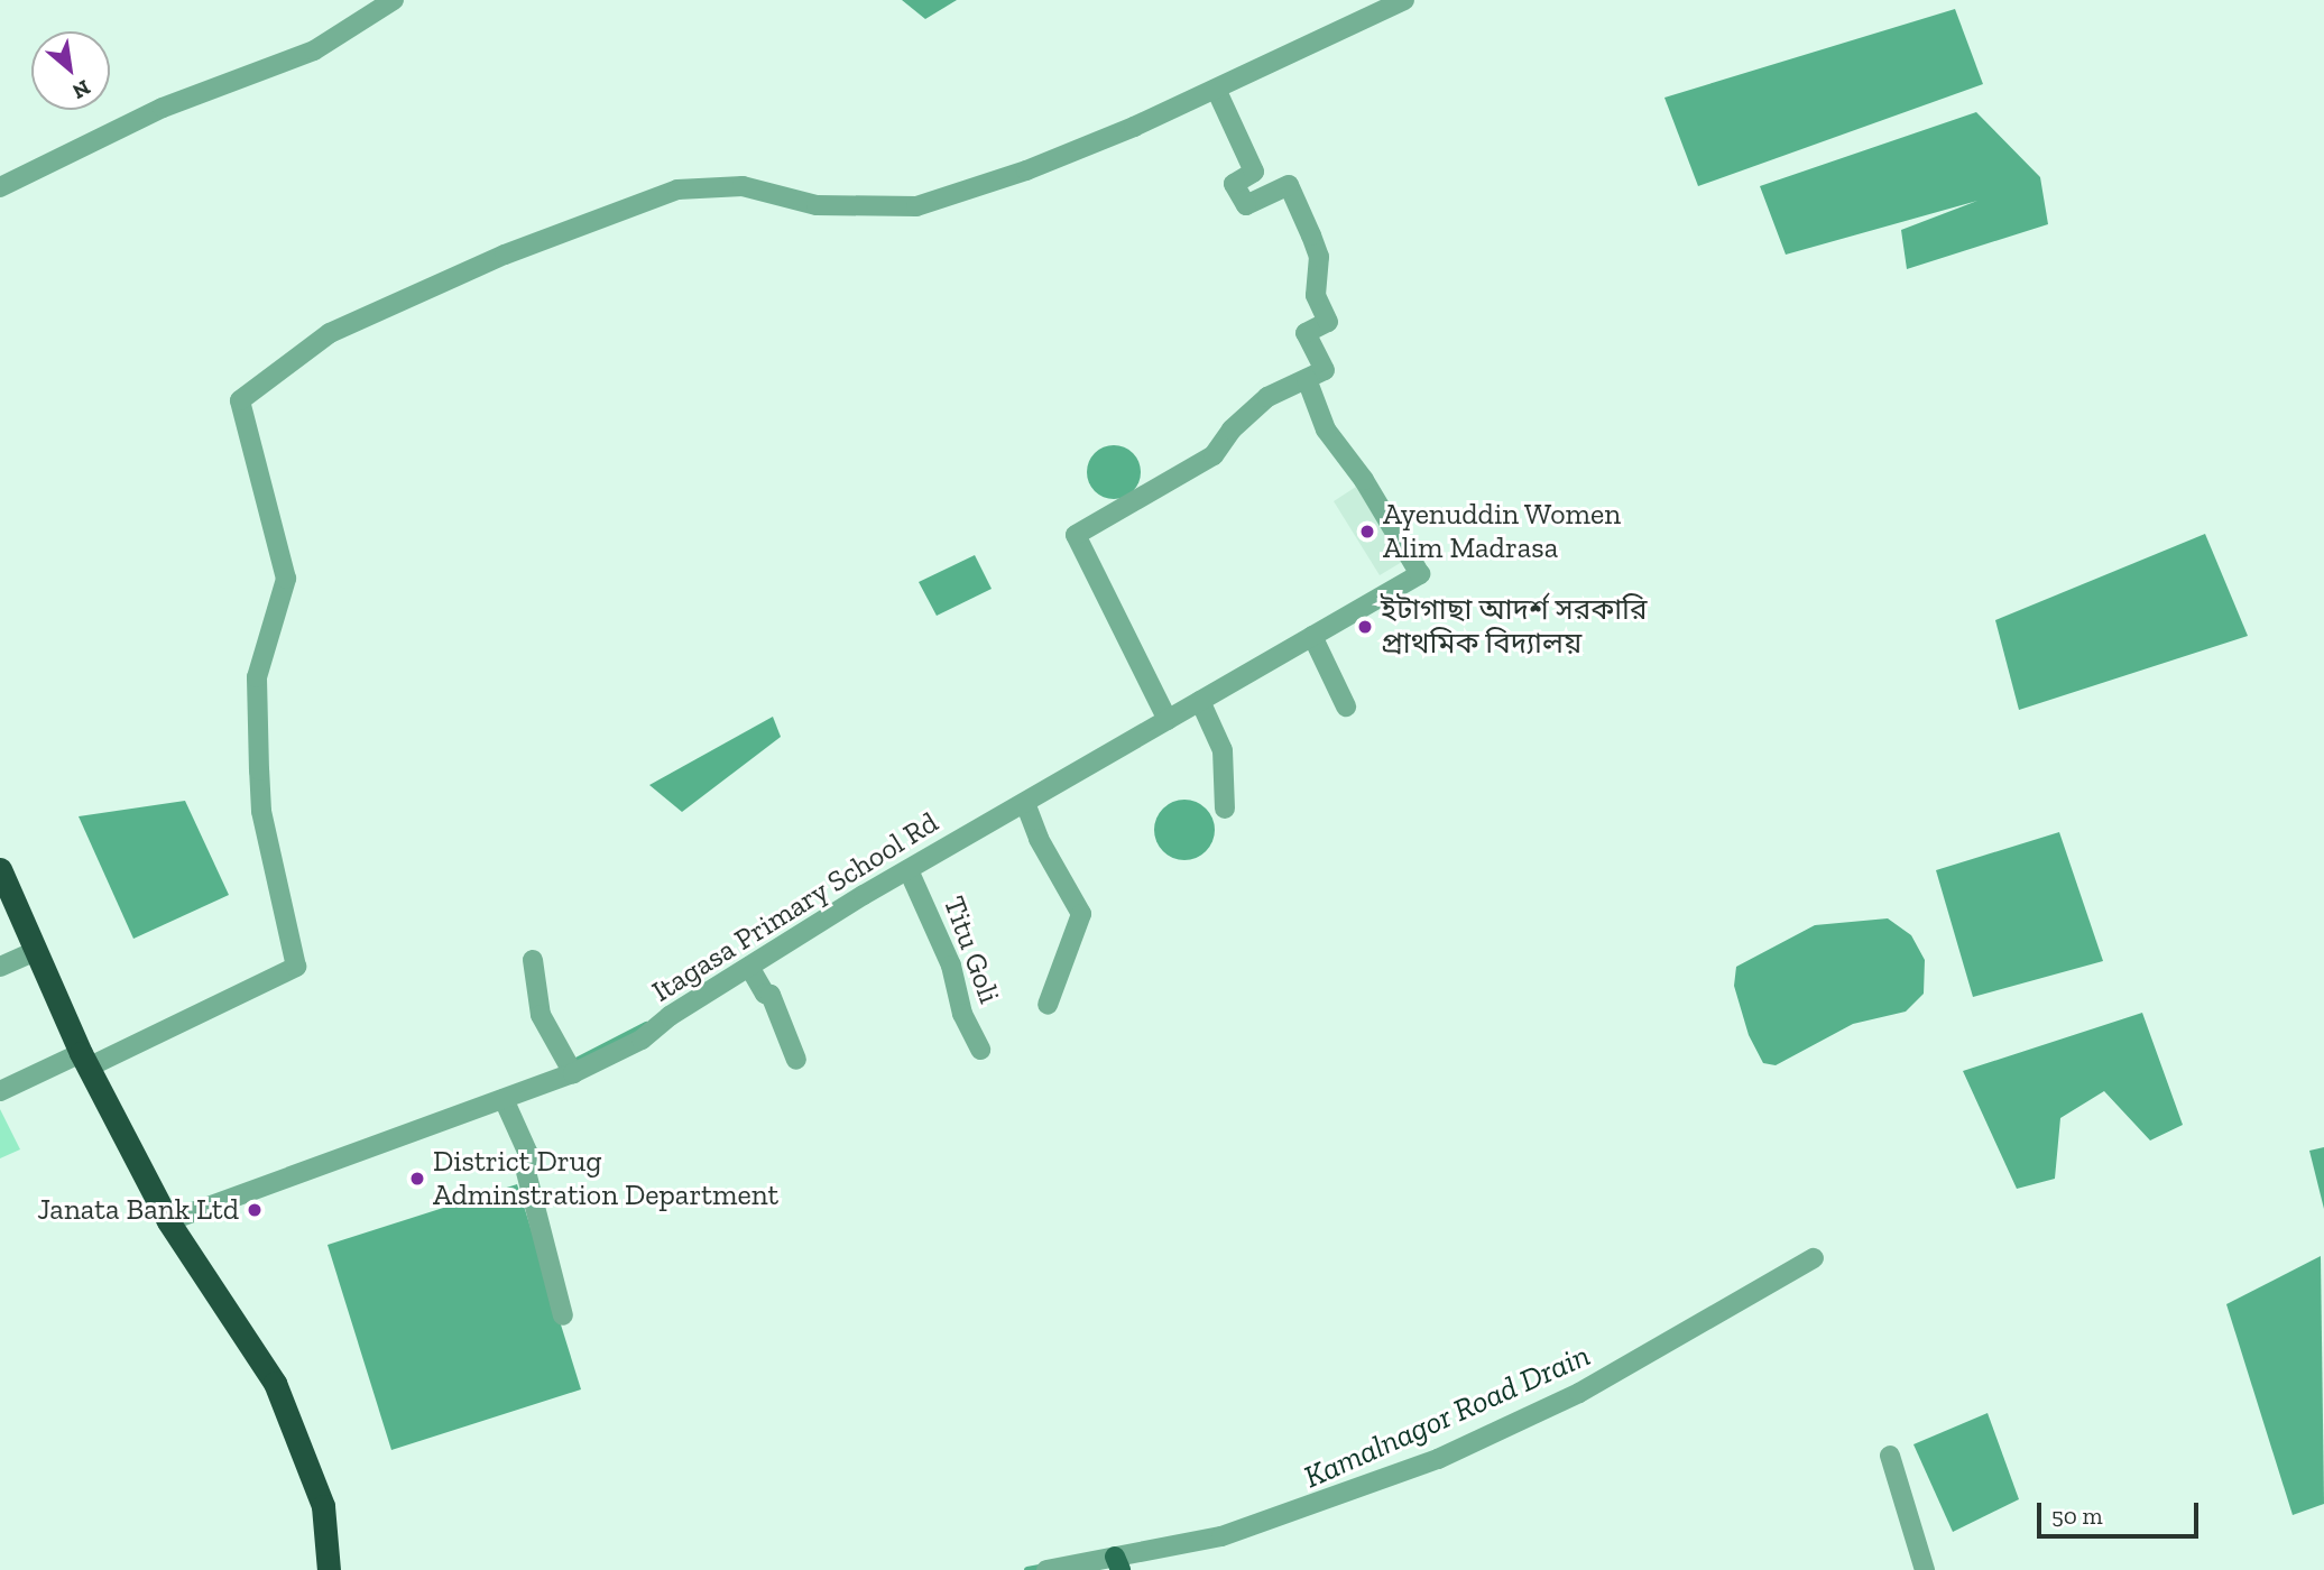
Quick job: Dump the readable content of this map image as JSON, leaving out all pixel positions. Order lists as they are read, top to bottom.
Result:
{
  "streets": {
    "street": ["Itagasa Primary School Rd", "Titu Goli"]
  },
  "crossings": [
    ["Itagasa Primary School Rd", "Titu Goli"]
  ],
  "water": ["Kamalnagor Road Drain"],
  "places": [
    "Ayenuddin Women Alim Madrasa",
    "ইটাগাছা আদর্শ সরকারি প্রাথমিক বিদ্যালয়",
    "District Drug Adminstration Department",
    "Janata Bank Ltd"
  ],
  "scale_bar": "50 m",
  "north": "bottom right"
}
